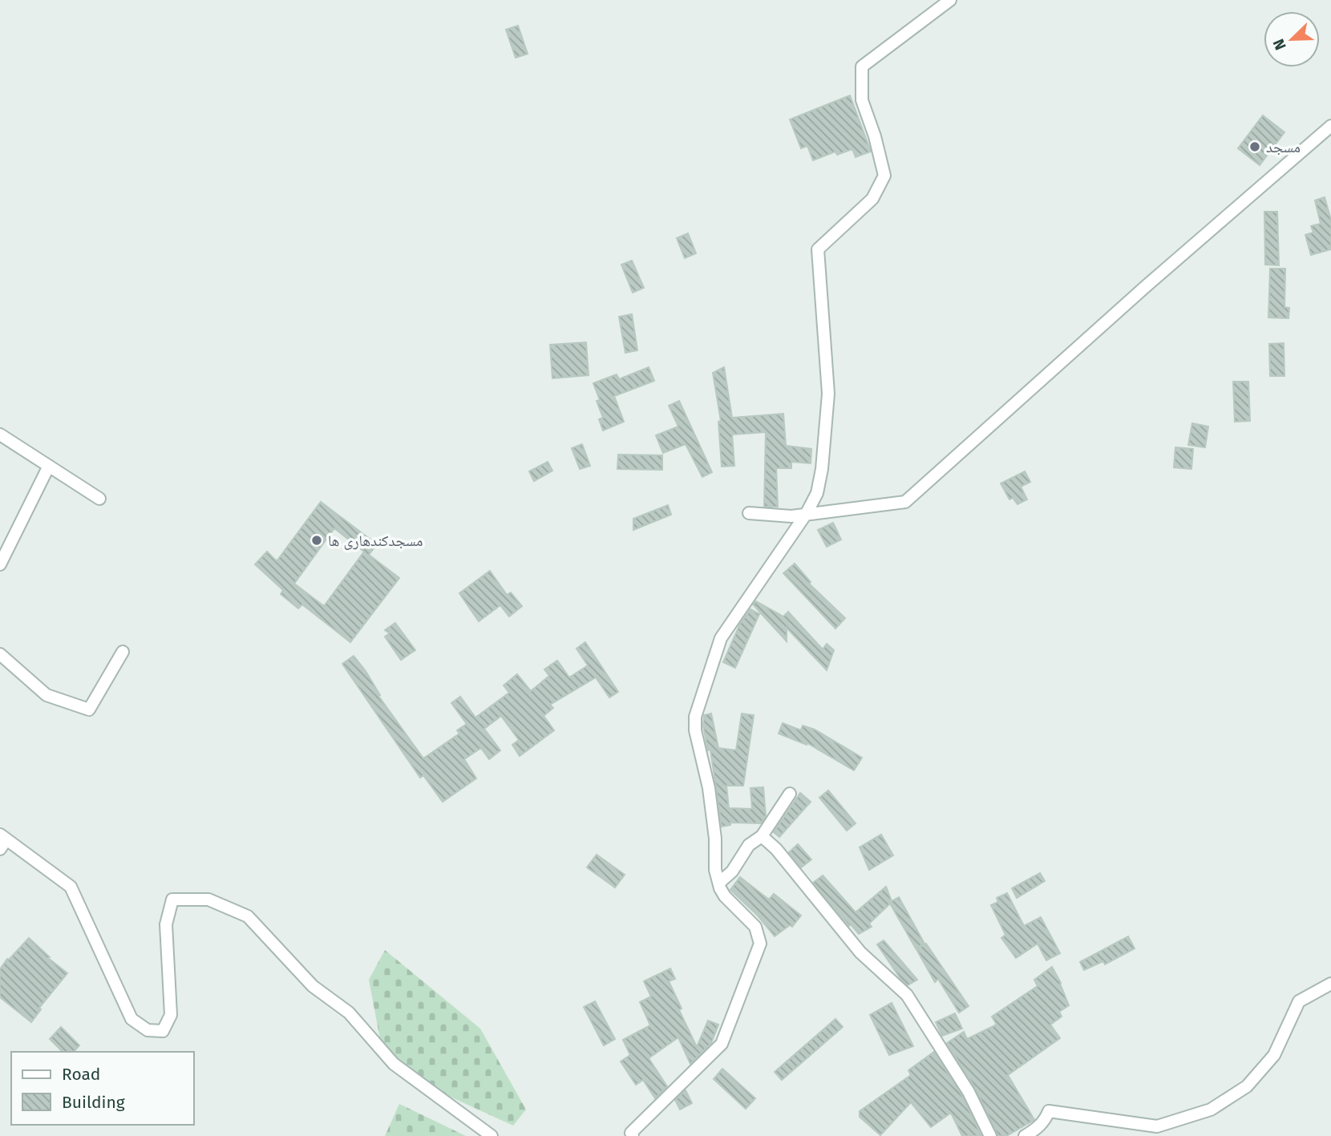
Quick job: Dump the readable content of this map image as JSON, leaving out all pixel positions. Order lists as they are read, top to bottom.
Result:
{
  "places": ["مسجد", "مسجدکندهاری ها"],
  "legend": ["Road", "Building"],
  "north": "bottom left"
}
